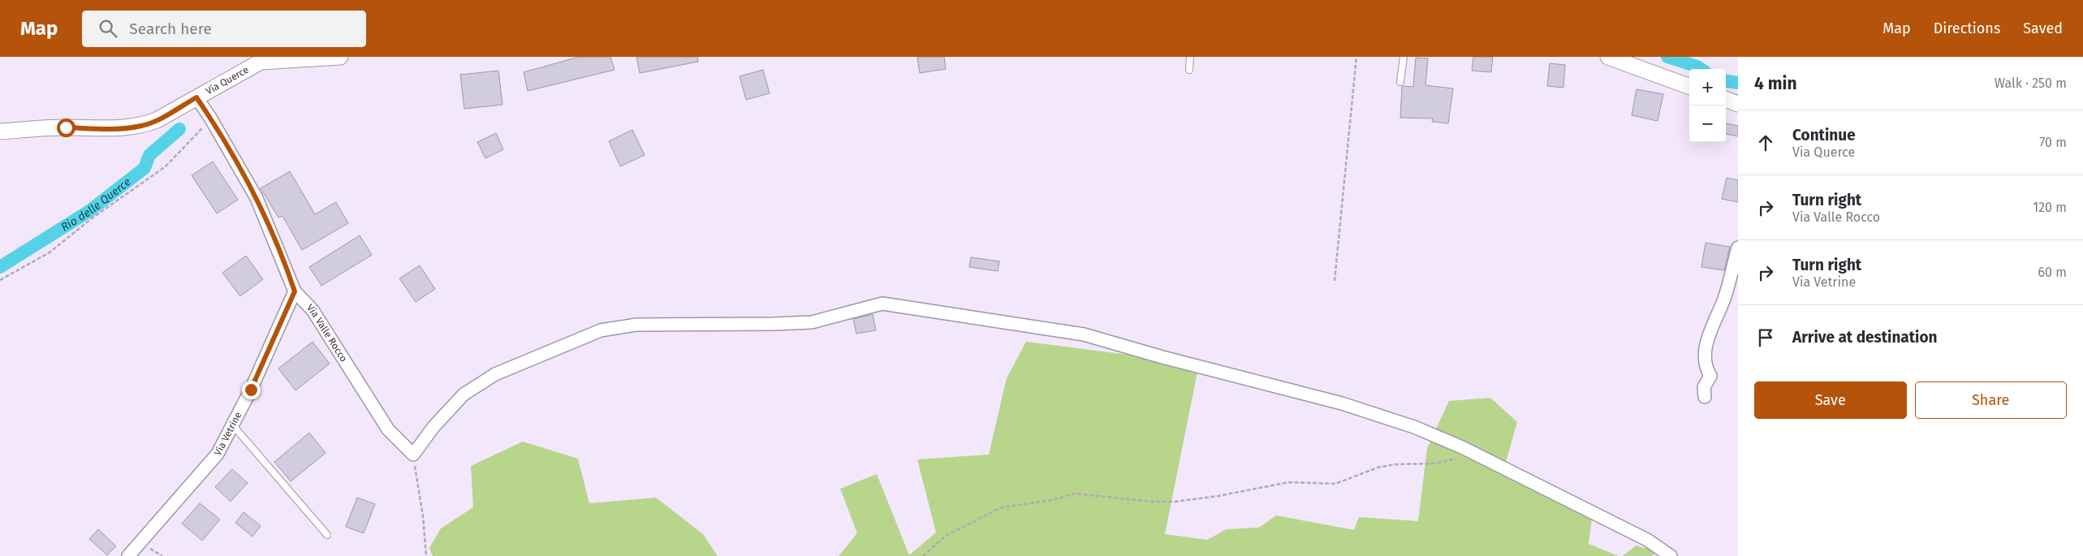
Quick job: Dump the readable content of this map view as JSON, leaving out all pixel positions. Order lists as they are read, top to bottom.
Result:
{
  "streets": {
    "street": ["Via Querce", "Via Valle Rocco", "Via Vetrine"]
  },
  "crossings": [
    ["Via Querce", "Via Valle Rocco"],
    ["Via Valle Rocco", "Via Vetrine"]
  ],
  "water": ["Rio delle Querce"],
  "page": {
    "header": "Map",
    "search": "Search here",
    "nav": ["Map", "Directions", "Saved"],
    "heading": ["4 min", "Walk · 250 m"],
    "map_buttons": ["+", "−"],
    "list": [
      ["Continue", "Via Querce", "70 m"],
      ["Turn right", "Via Valle Rocco", "120 m"],
      ["Turn right", "Via Vetrine", "60 m"],
      "Arrive at destination"
    ],
    "buttons": ["Save", "Share"]
  }
}
